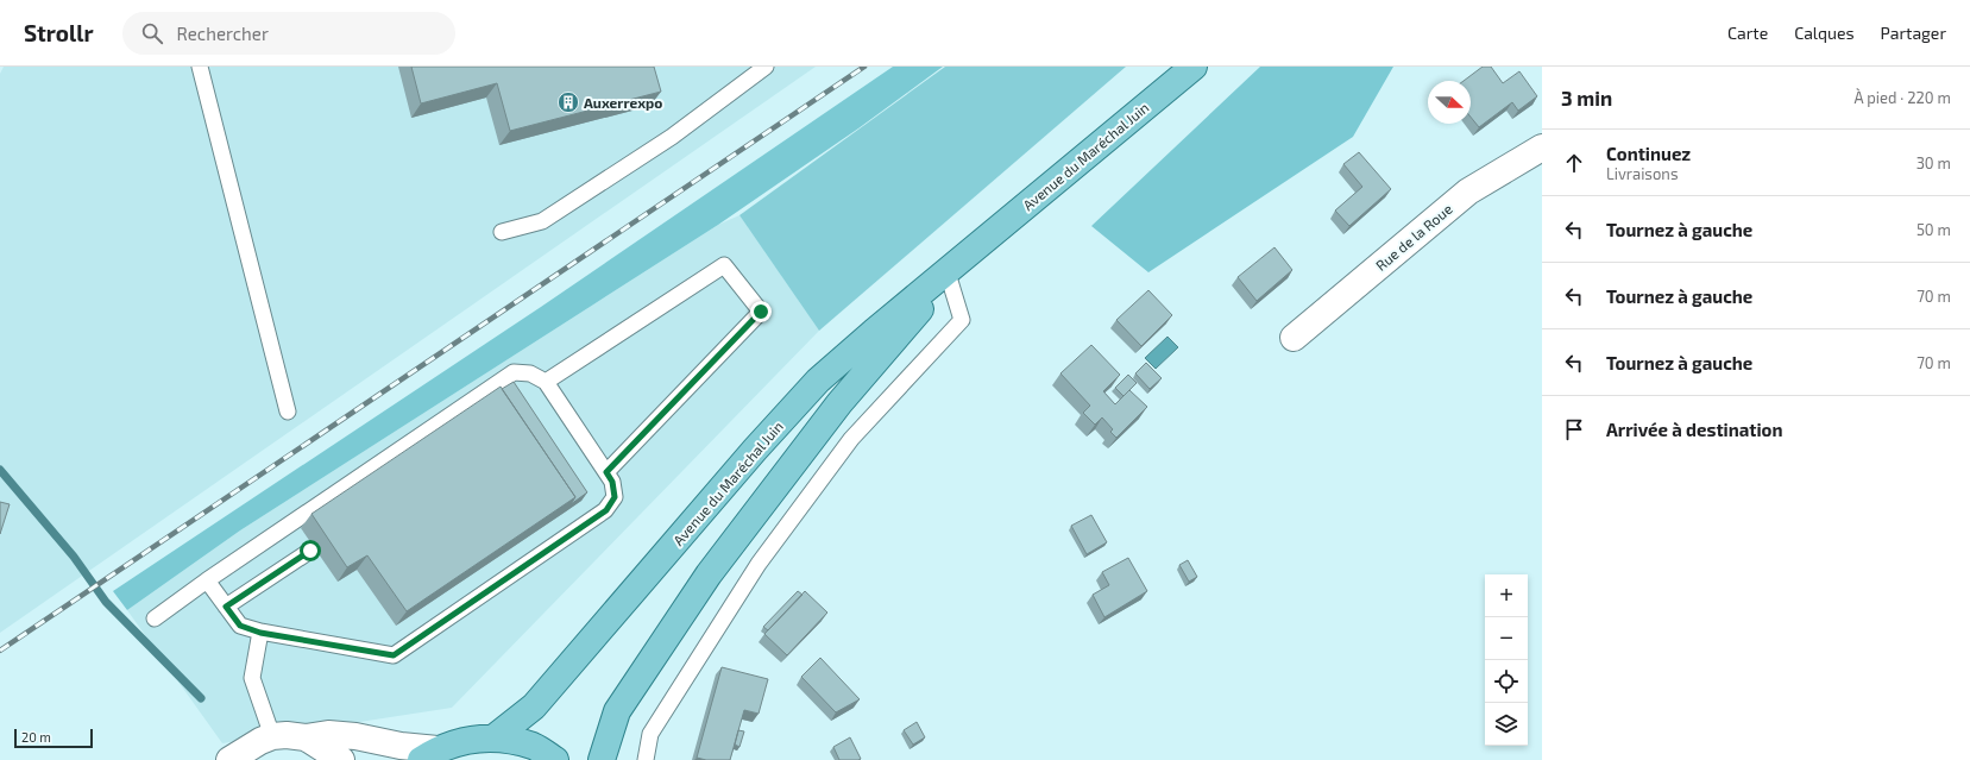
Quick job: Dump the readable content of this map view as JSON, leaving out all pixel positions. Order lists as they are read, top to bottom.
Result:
{
  "streets": {
    "main road": ["Avenue du Maréchal Juin"],
    "street": ["Rue de la Roue"]
  },
  "places": {
    "building": ["Auxerrexpo"]
  },
  "scale_bar": "20 m",
  "north": "right",
  "page": {
    "header": "Strollr",
    "search": "Rechercher",
    "nav": ["Carte", "Calques", "Partager"],
    "heading": ["3 min", "À pied · 220 m"],
    "list": [
      ["Continuez", "Livraisons", "30 m"],
      ["Tournez à gauche", "50 m"],
      ["Tournez à gauche", "70 m"],
      ["Tournez à gauche", "70 m"],
      "Arrivée à destination"
    ],
    "map_buttons": ["+", "−"],
    "scale": "20 m"
  }
}
